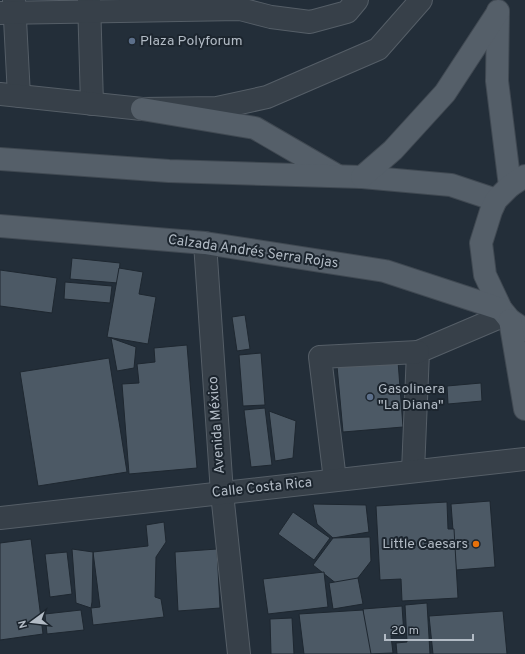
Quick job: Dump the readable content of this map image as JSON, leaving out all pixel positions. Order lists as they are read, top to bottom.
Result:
{
  "streets": {
    "main road": ["Calzada Andrés Serra Rojas"],
    "street": ["Avenida México", "Calle Costa Rica"]
  },
  "crossings": [
    ["Calzada Andrés Serra Rojas", "Avenida México"],
    ["Avenida México", "Calle Costa Rica"]
  ],
  "places": ["Plaza Polyforum", "Gasolinera \"La Diana\"", "Little Caesars"],
  "scale_bar": "20 m",
  "north": "left"
}
